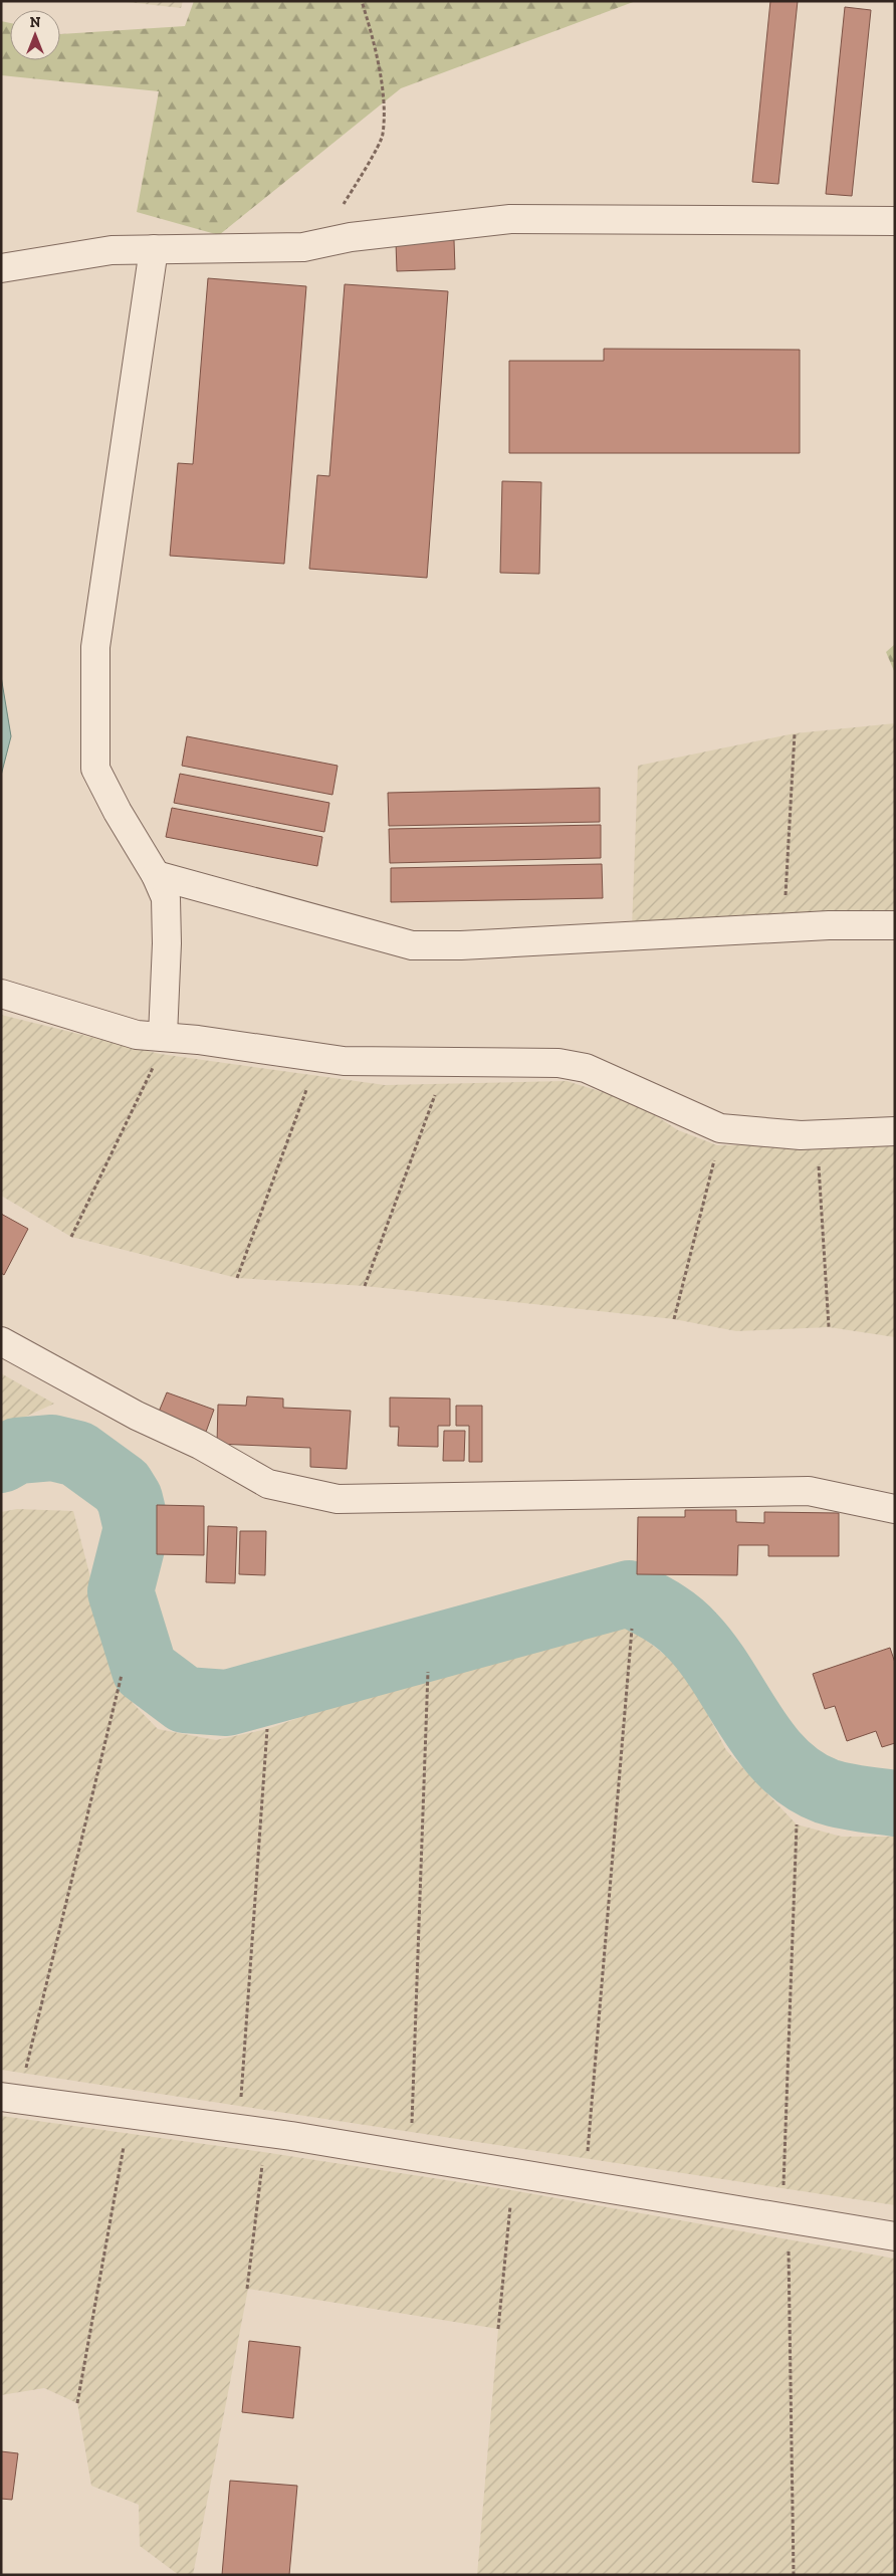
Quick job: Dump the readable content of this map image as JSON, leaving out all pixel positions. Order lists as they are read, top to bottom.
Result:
{
  "north": "top"
}
